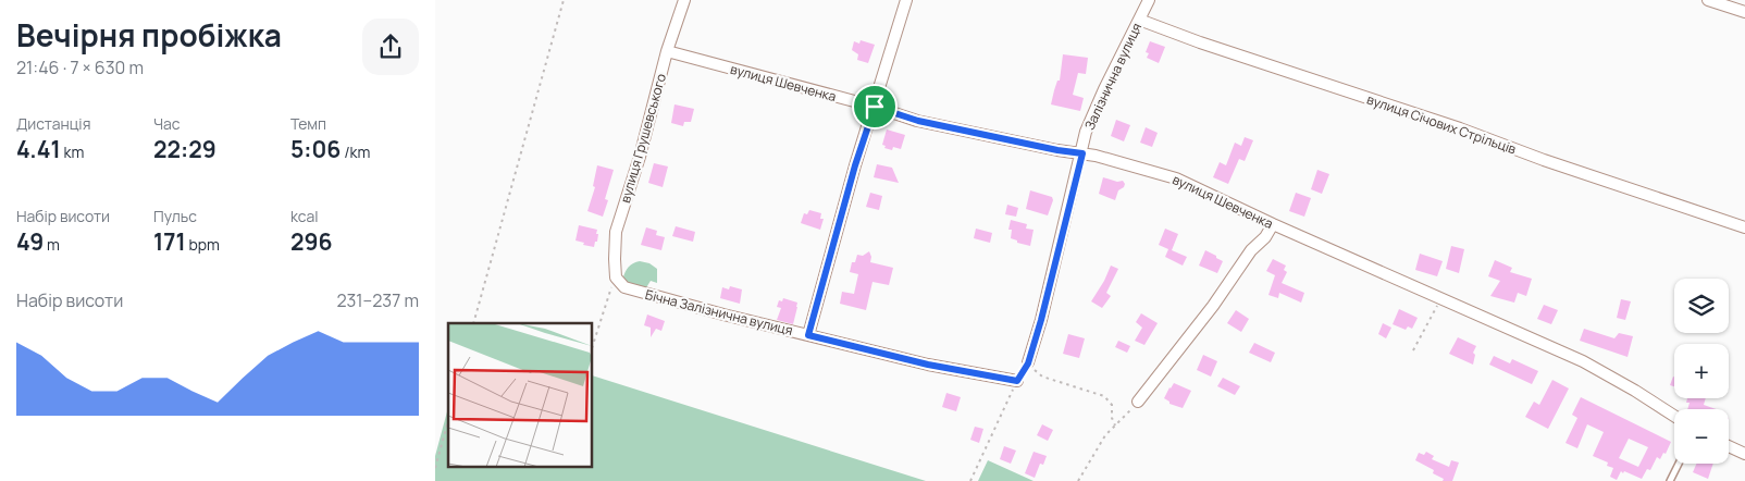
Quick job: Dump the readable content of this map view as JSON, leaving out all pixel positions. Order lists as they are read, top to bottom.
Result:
{
  "streets": {
    "street": [
      "Залізнична вулиця",
      "вулиця Шевченка",
      "вулиця Січових Стрільців",
      "вулиця Грушевського",
      "Бічна Залізнична вулиця"
    ]
  },
  "crossings": [
    ["Залізнична вулиця", "вулиця Шевченка"],
    ["Залізнична вулиця", "вулиця Січових Стрільців"],
    ["вулиця Шевченка", "вулиця Грушевського"],
    ["вулиця Грушевського", "Бічна Залізнична вулиця"]
  ],
  "page": {
    "heading": ["Вечірня пробіжка", "21:46 · 7 × 630 m"],
    "stats": [
      ["Дистанція", "4.41 km"],
      ["Час", "22:29"],
      ["Темп", "5:06 /km"],
      ["Набір висоти", "49 m"],
      ["Пульс", "171 bpm"],
      ["kcal", "296"]
    ],
    "chart": ["Набір висоти", "231–237 m"],
    "map_buttons": ["+", "−"]
  }
}
